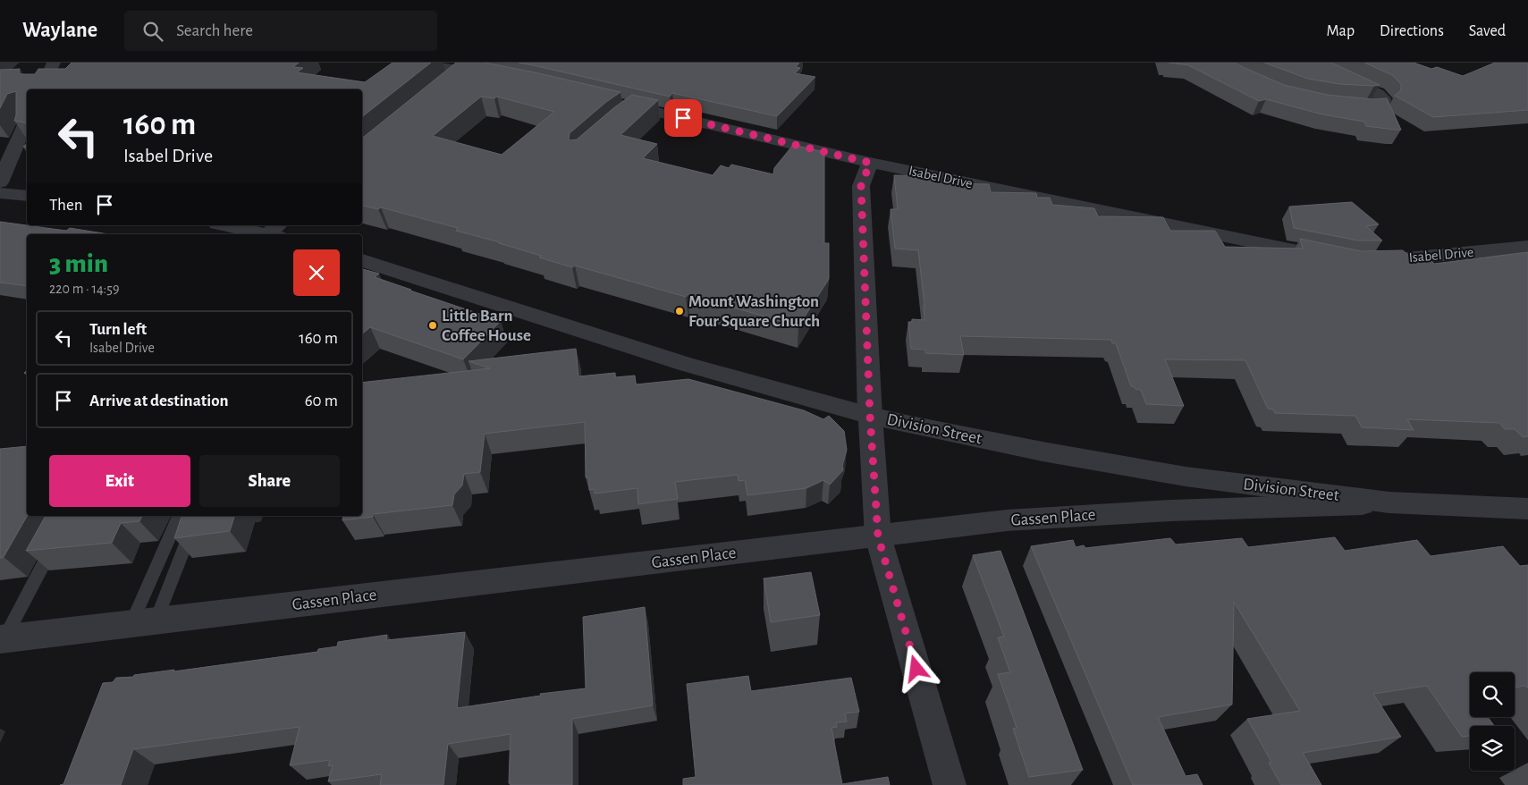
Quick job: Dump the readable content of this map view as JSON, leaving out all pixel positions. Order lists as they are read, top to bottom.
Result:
{
  "streets": {
    "street": ["Isabel Drive", "Division Street", "Gassen Place"]
  },
  "crossings": [
    ["Division Street", "Gassen Place"]
  ],
  "places": ["Mount Washington Four Square Church", "Little Barn Coffee House"],
  "page": {
    "header": "Waylane",
    "search": "Search here",
    "nav": ["Map", "Directions", "Saved"],
    "turn": ["160 m", "Isabel Drive"],
    "then": "Then",
    "heading": ["3 min", "220 m · 14:59"],
    "list": [
      {
        "name": "Turn left",
        "note": "Isabel Drive",
        "value": "160 m"
      },
      {
        "name": "Arrive at destination",
        "value": "60 m"
      }
    ],
    "buttons": ["Exit", "Share"]
  }
}
